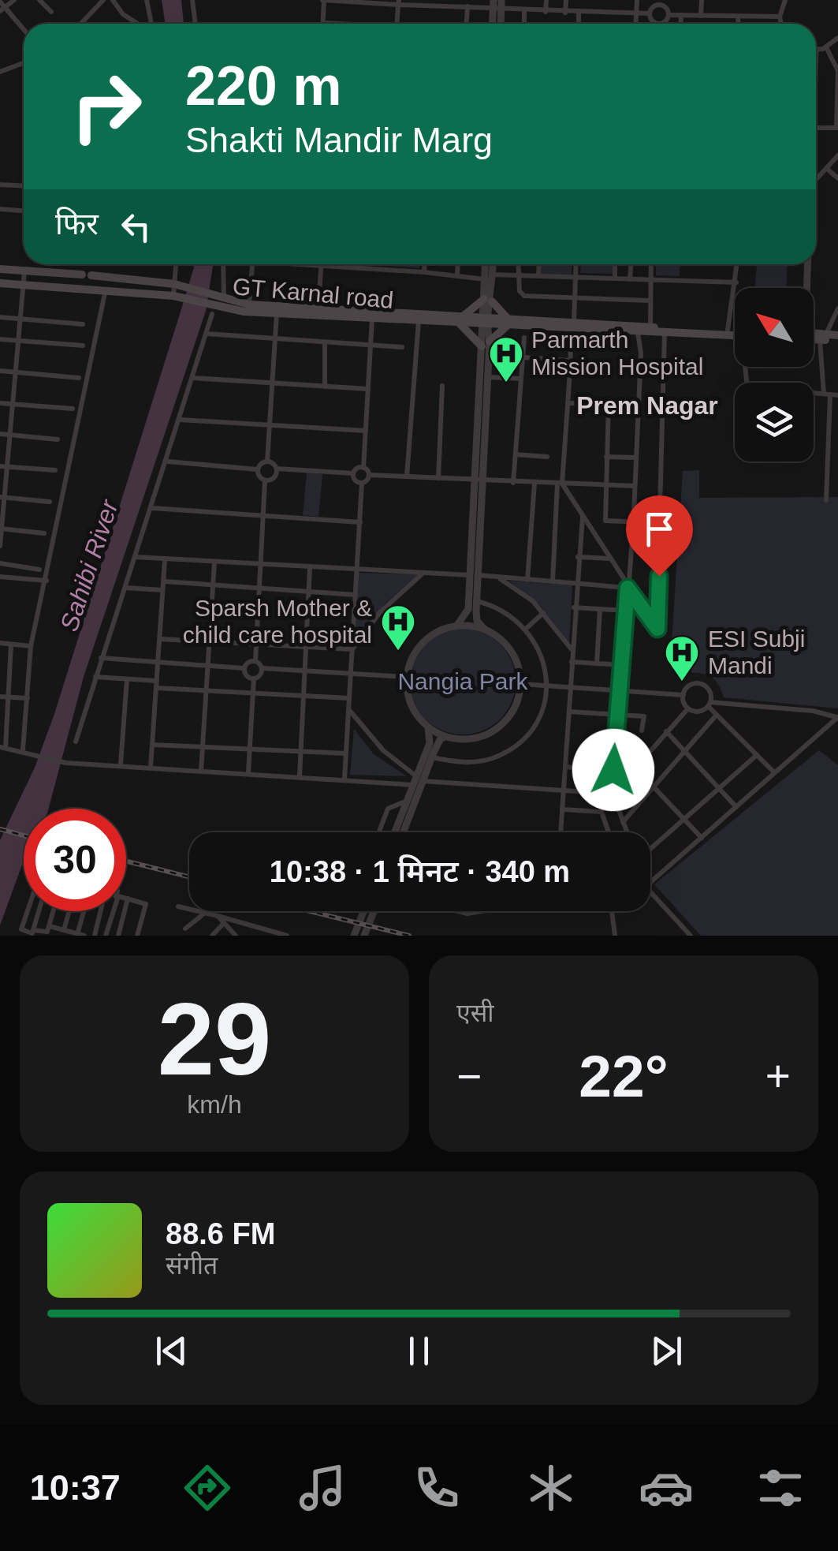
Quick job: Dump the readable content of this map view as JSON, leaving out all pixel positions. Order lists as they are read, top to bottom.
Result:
{
  "streets": {
    "main road": ["GT Karnal road"]
  },
  "districts": ["Prem Nagar"],
  "water": ["Sahibi River"],
  "parks": ["Nangia Park"],
  "places": {
    "hospital": ["Parmarth Mission Hospital", "Sparsh Mother & child care hospital", "ESI Subji Mandi"]
  },
  "north": "top left",
  "page": {
    "turn": ["220 m", "Shakti Mandir Marg"],
    "then": "फिर",
    "limit": "30",
    "trip": "10:38 · 1 मिनट · 340 m",
    "tile": [
      ["29", "km/h"],
      "एसी"
    ],
    "heat": ["−", "22°", "+"],
    "song": ["88.6 FM", "संगीत"],
    "tabs": "10:37"
  }
}
